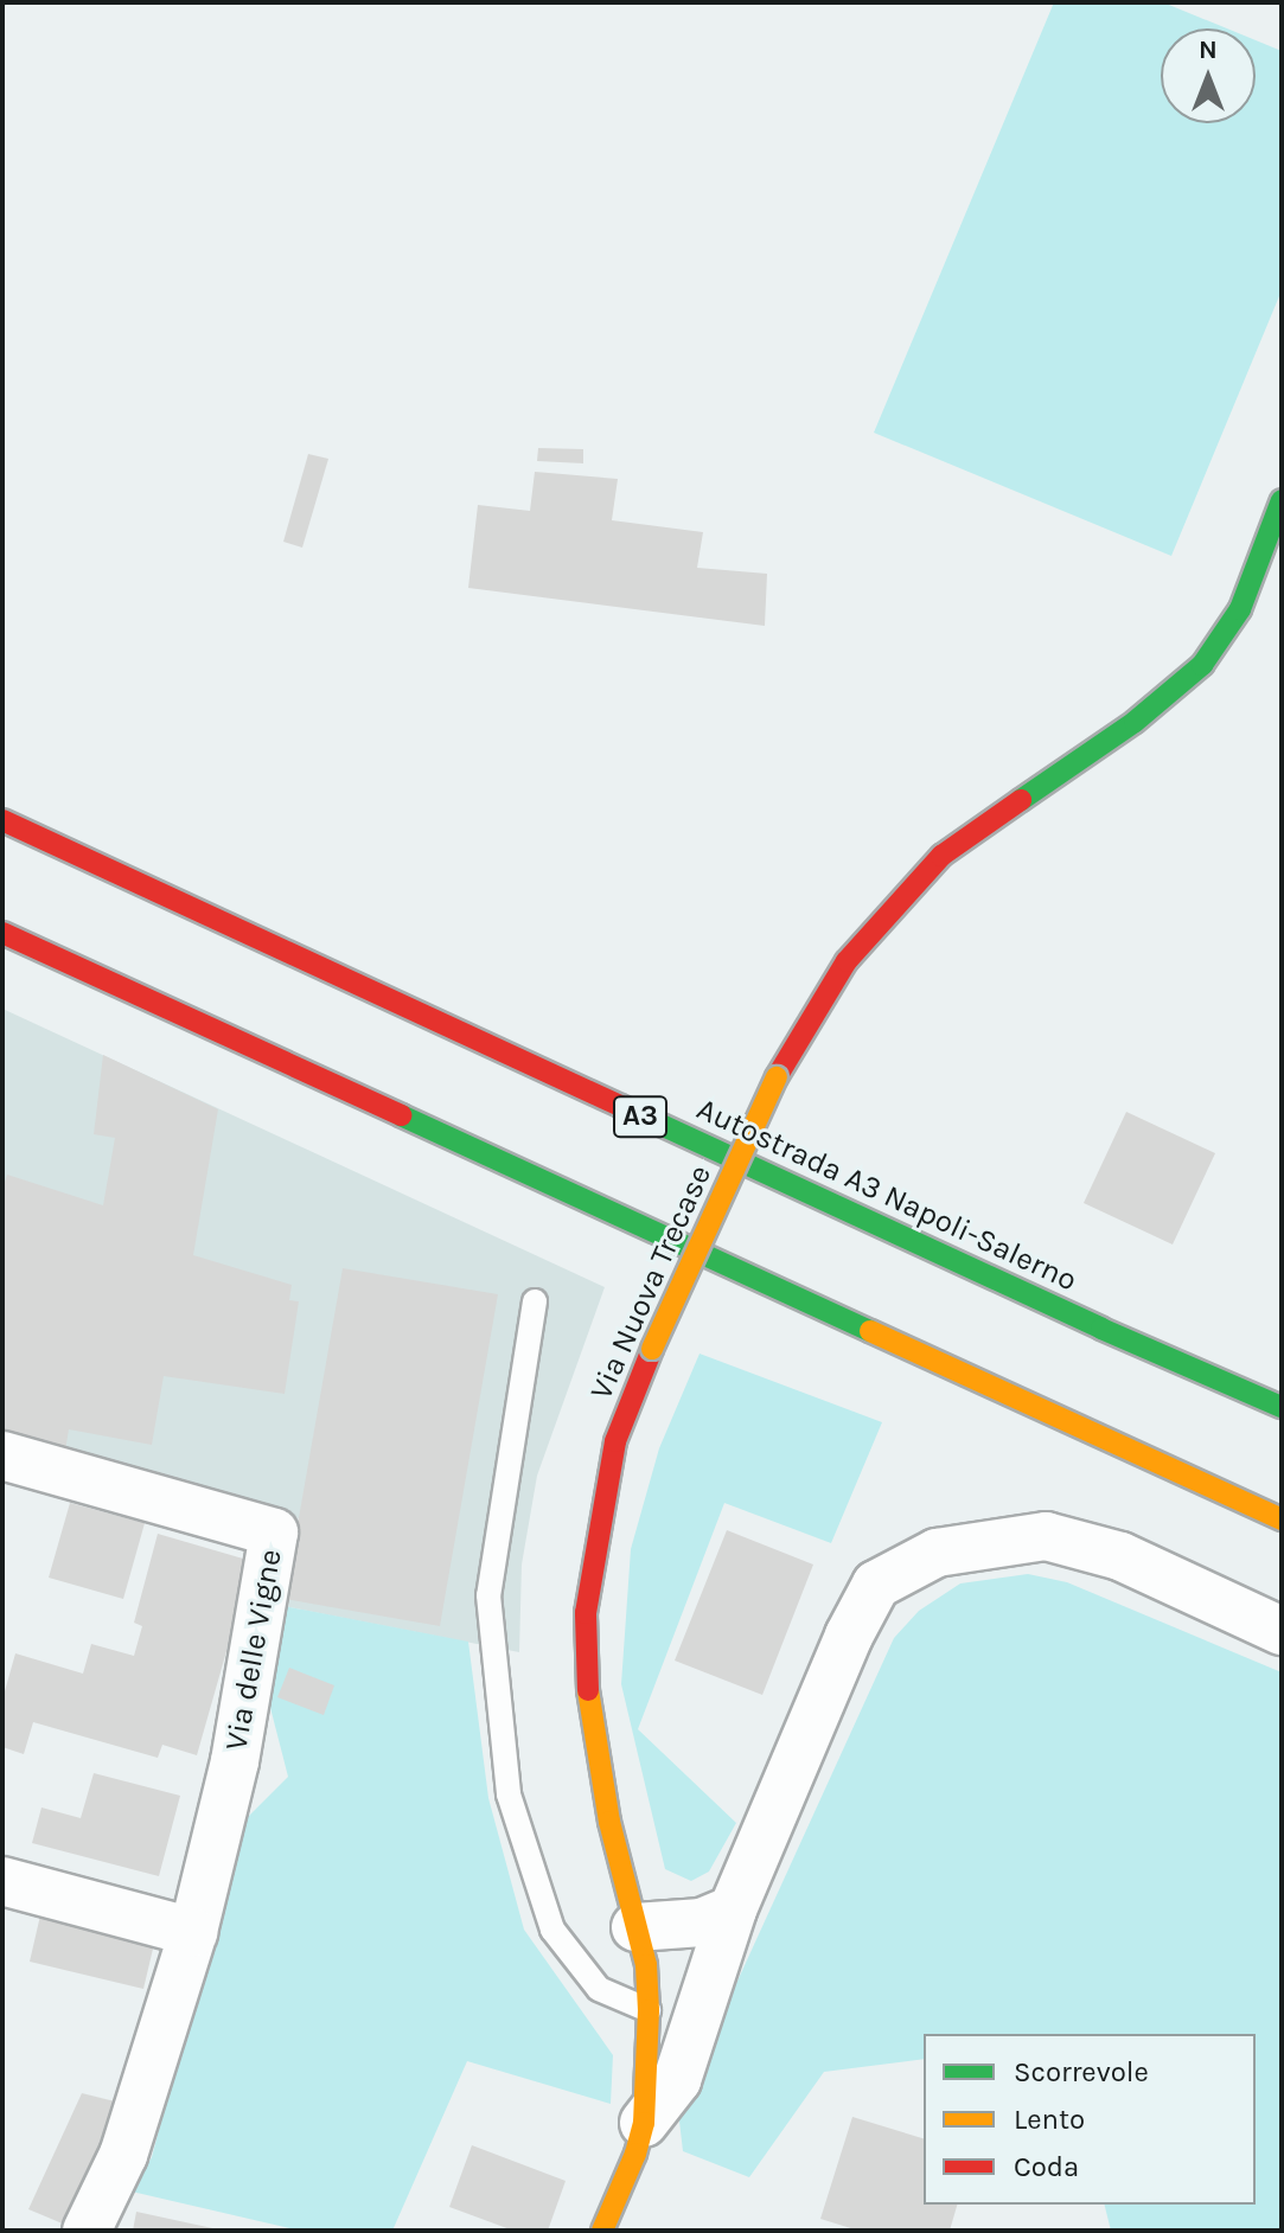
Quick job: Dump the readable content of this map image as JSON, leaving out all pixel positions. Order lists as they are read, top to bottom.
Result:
{
  "streets": {
    "main road": ["A3", "Autostrada A3 Napoli-Salerno", "Via Nuova Trecase"],
    "street": ["Via delle Vigne"]
  },
  "legend": ["Scorrevole", "Lento", "Coda"],
  "north": "top"
}
